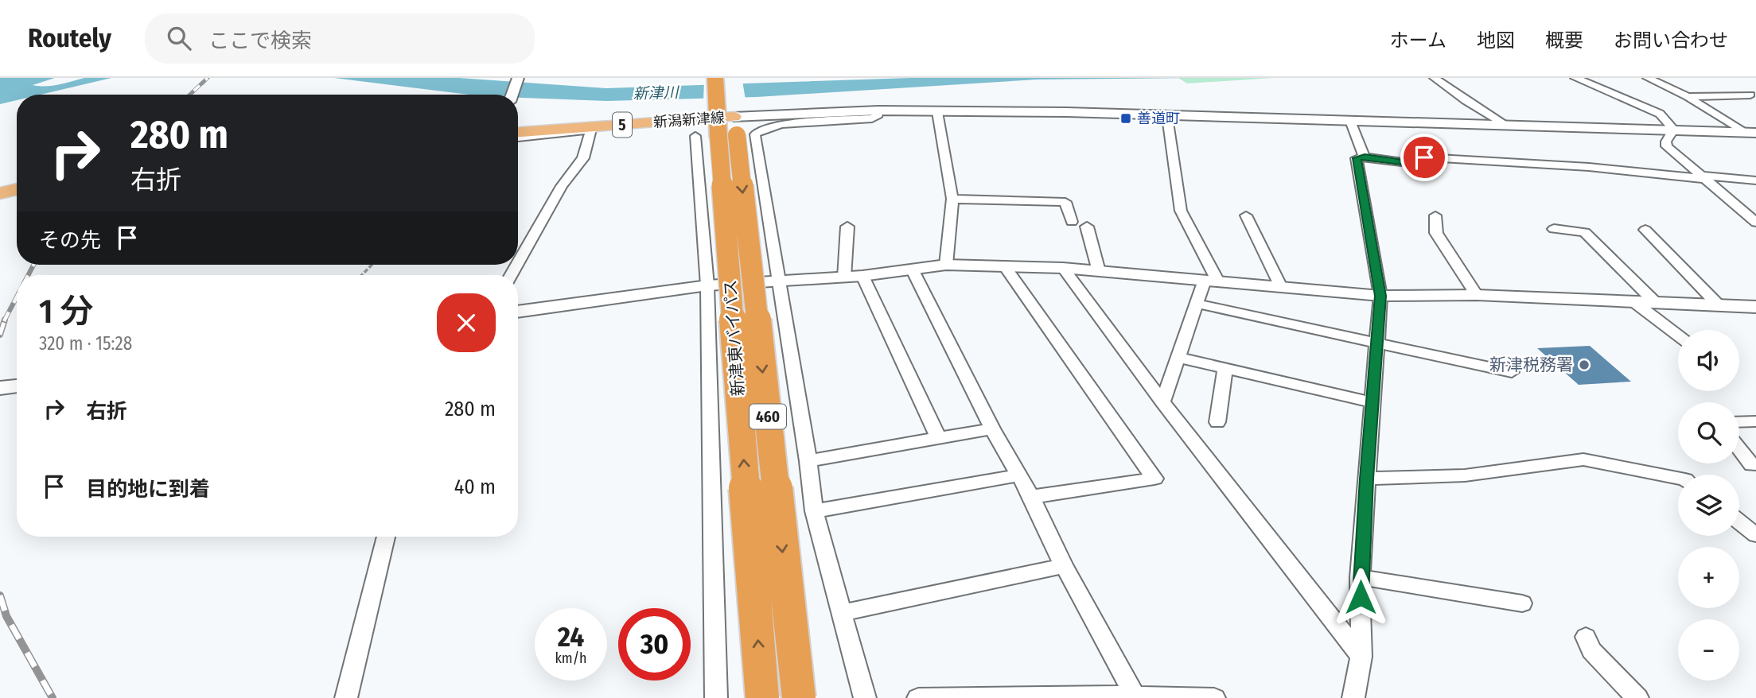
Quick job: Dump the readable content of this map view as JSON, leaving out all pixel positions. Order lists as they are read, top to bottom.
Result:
{
  "streets": {
    "highway": ["新津東バイパス", "460"],
    "main road": ["新潟新津線", "5"]
  },
  "crossings": [
    ["新潟新津線", "新津東バイパス"],
    ["新潟新津線", "460"],
    ["新津東バイパス", "460"]
  ],
  "water": ["新津川"],
  "places": {
    "transit": ["善道町"],
    "other": ["新津税務署"]
  },
  "page": {
    "header": "Routely",
    "search": "ここで検索",
    "nav": [
      "ホーム",
      "地図",
      "概要",
      "お問い合わせ"
    ],
    "turn": ["280 m", "右折"],
    "then": "その先",
    "heading": ["1 分", "320 m · 15:28"],
    "map_buttons": ["+", "−"],
    "list": [
      {
        "name": "右折",
        "value": "280 m"
      },
      {
        "name": "目的地に到着",
        "value": "40 m"
      }
    ],
    "speed": "24 km/h",
    "limit": "30"
  }
}
